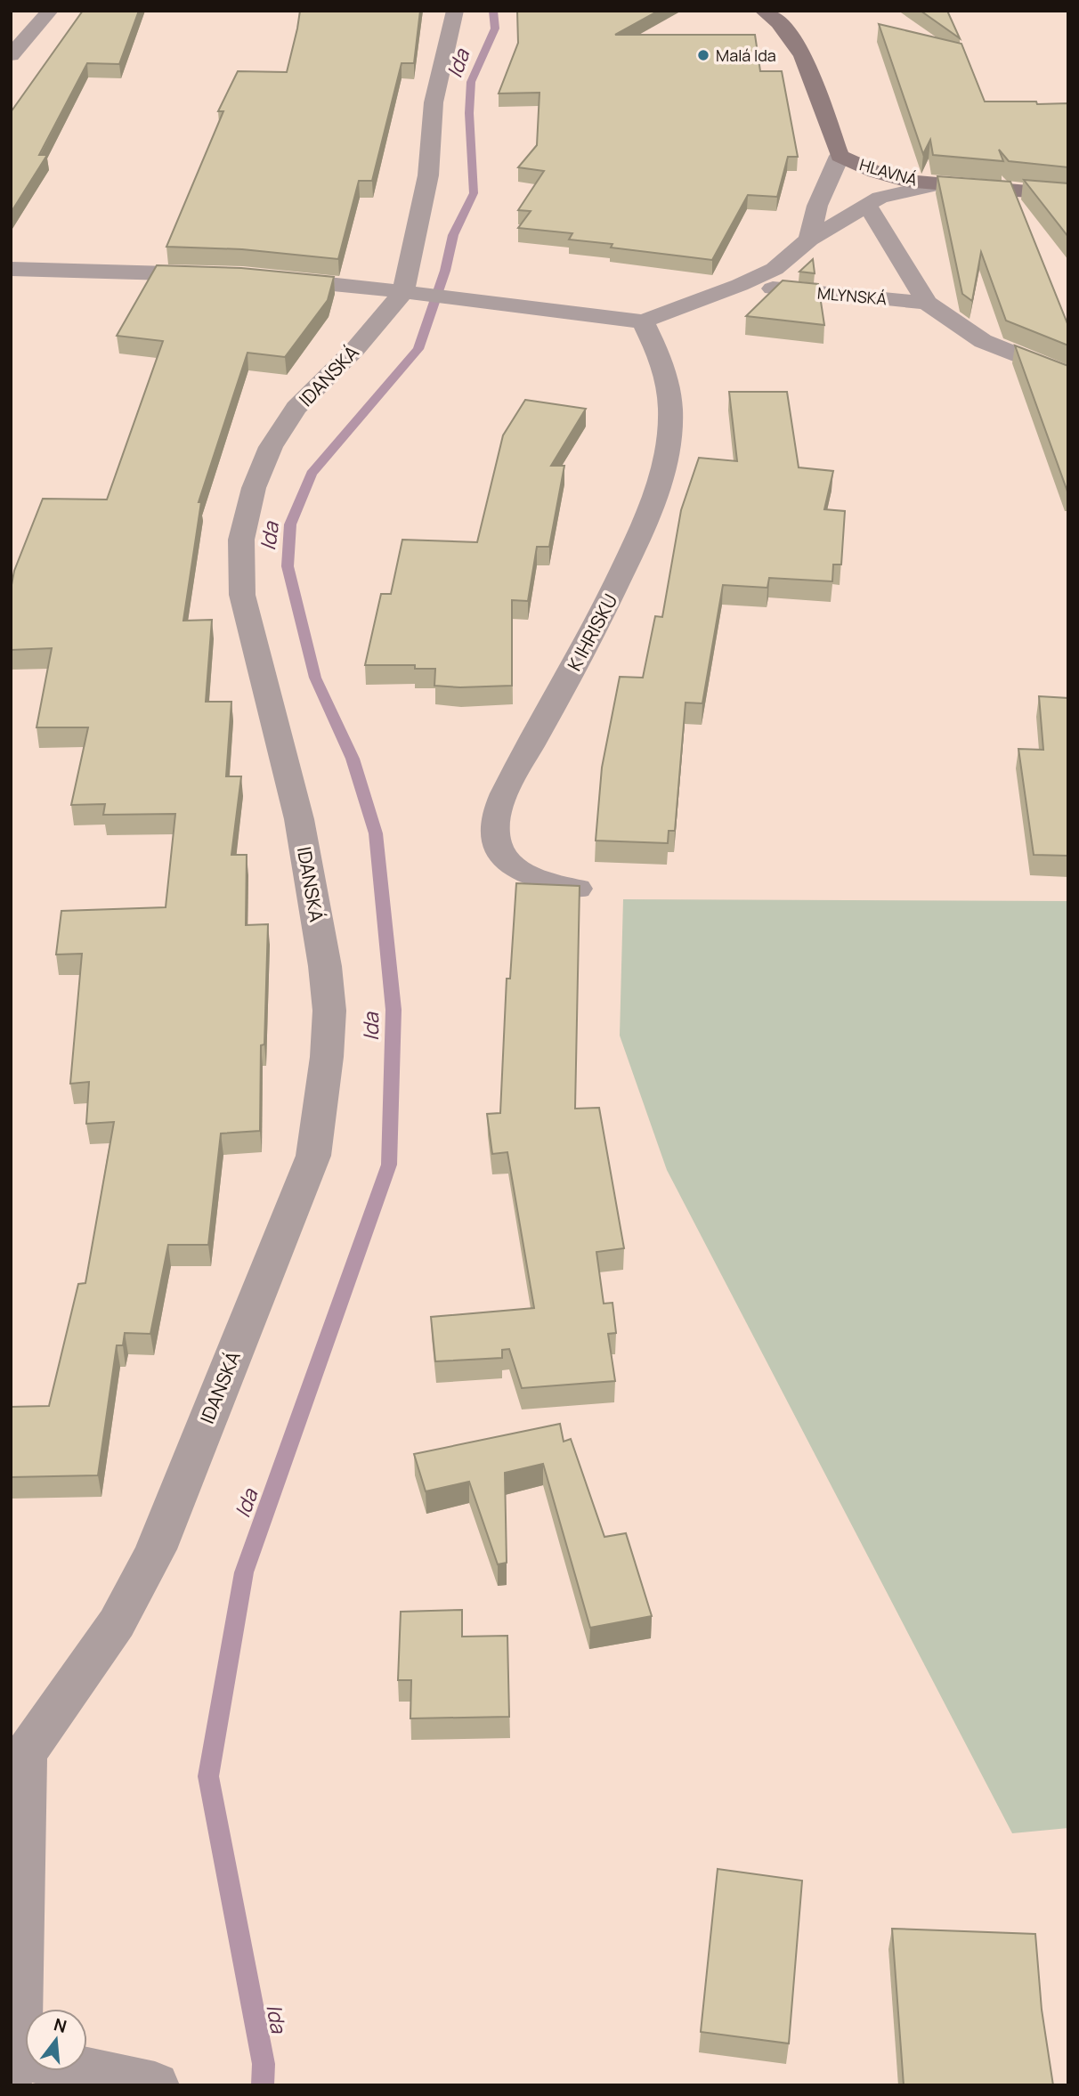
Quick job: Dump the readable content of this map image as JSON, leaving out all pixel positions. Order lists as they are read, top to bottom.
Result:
{
  "streets": {
    "main road": ["HLAVNÁ"],
    "street": ["MLYNSKÁ", "IDANSKÁ", "K IHRISKU"]
  },
  "water": ["Ida"],
  "places": ["Malá Ida"],
  "north": "top"
}
